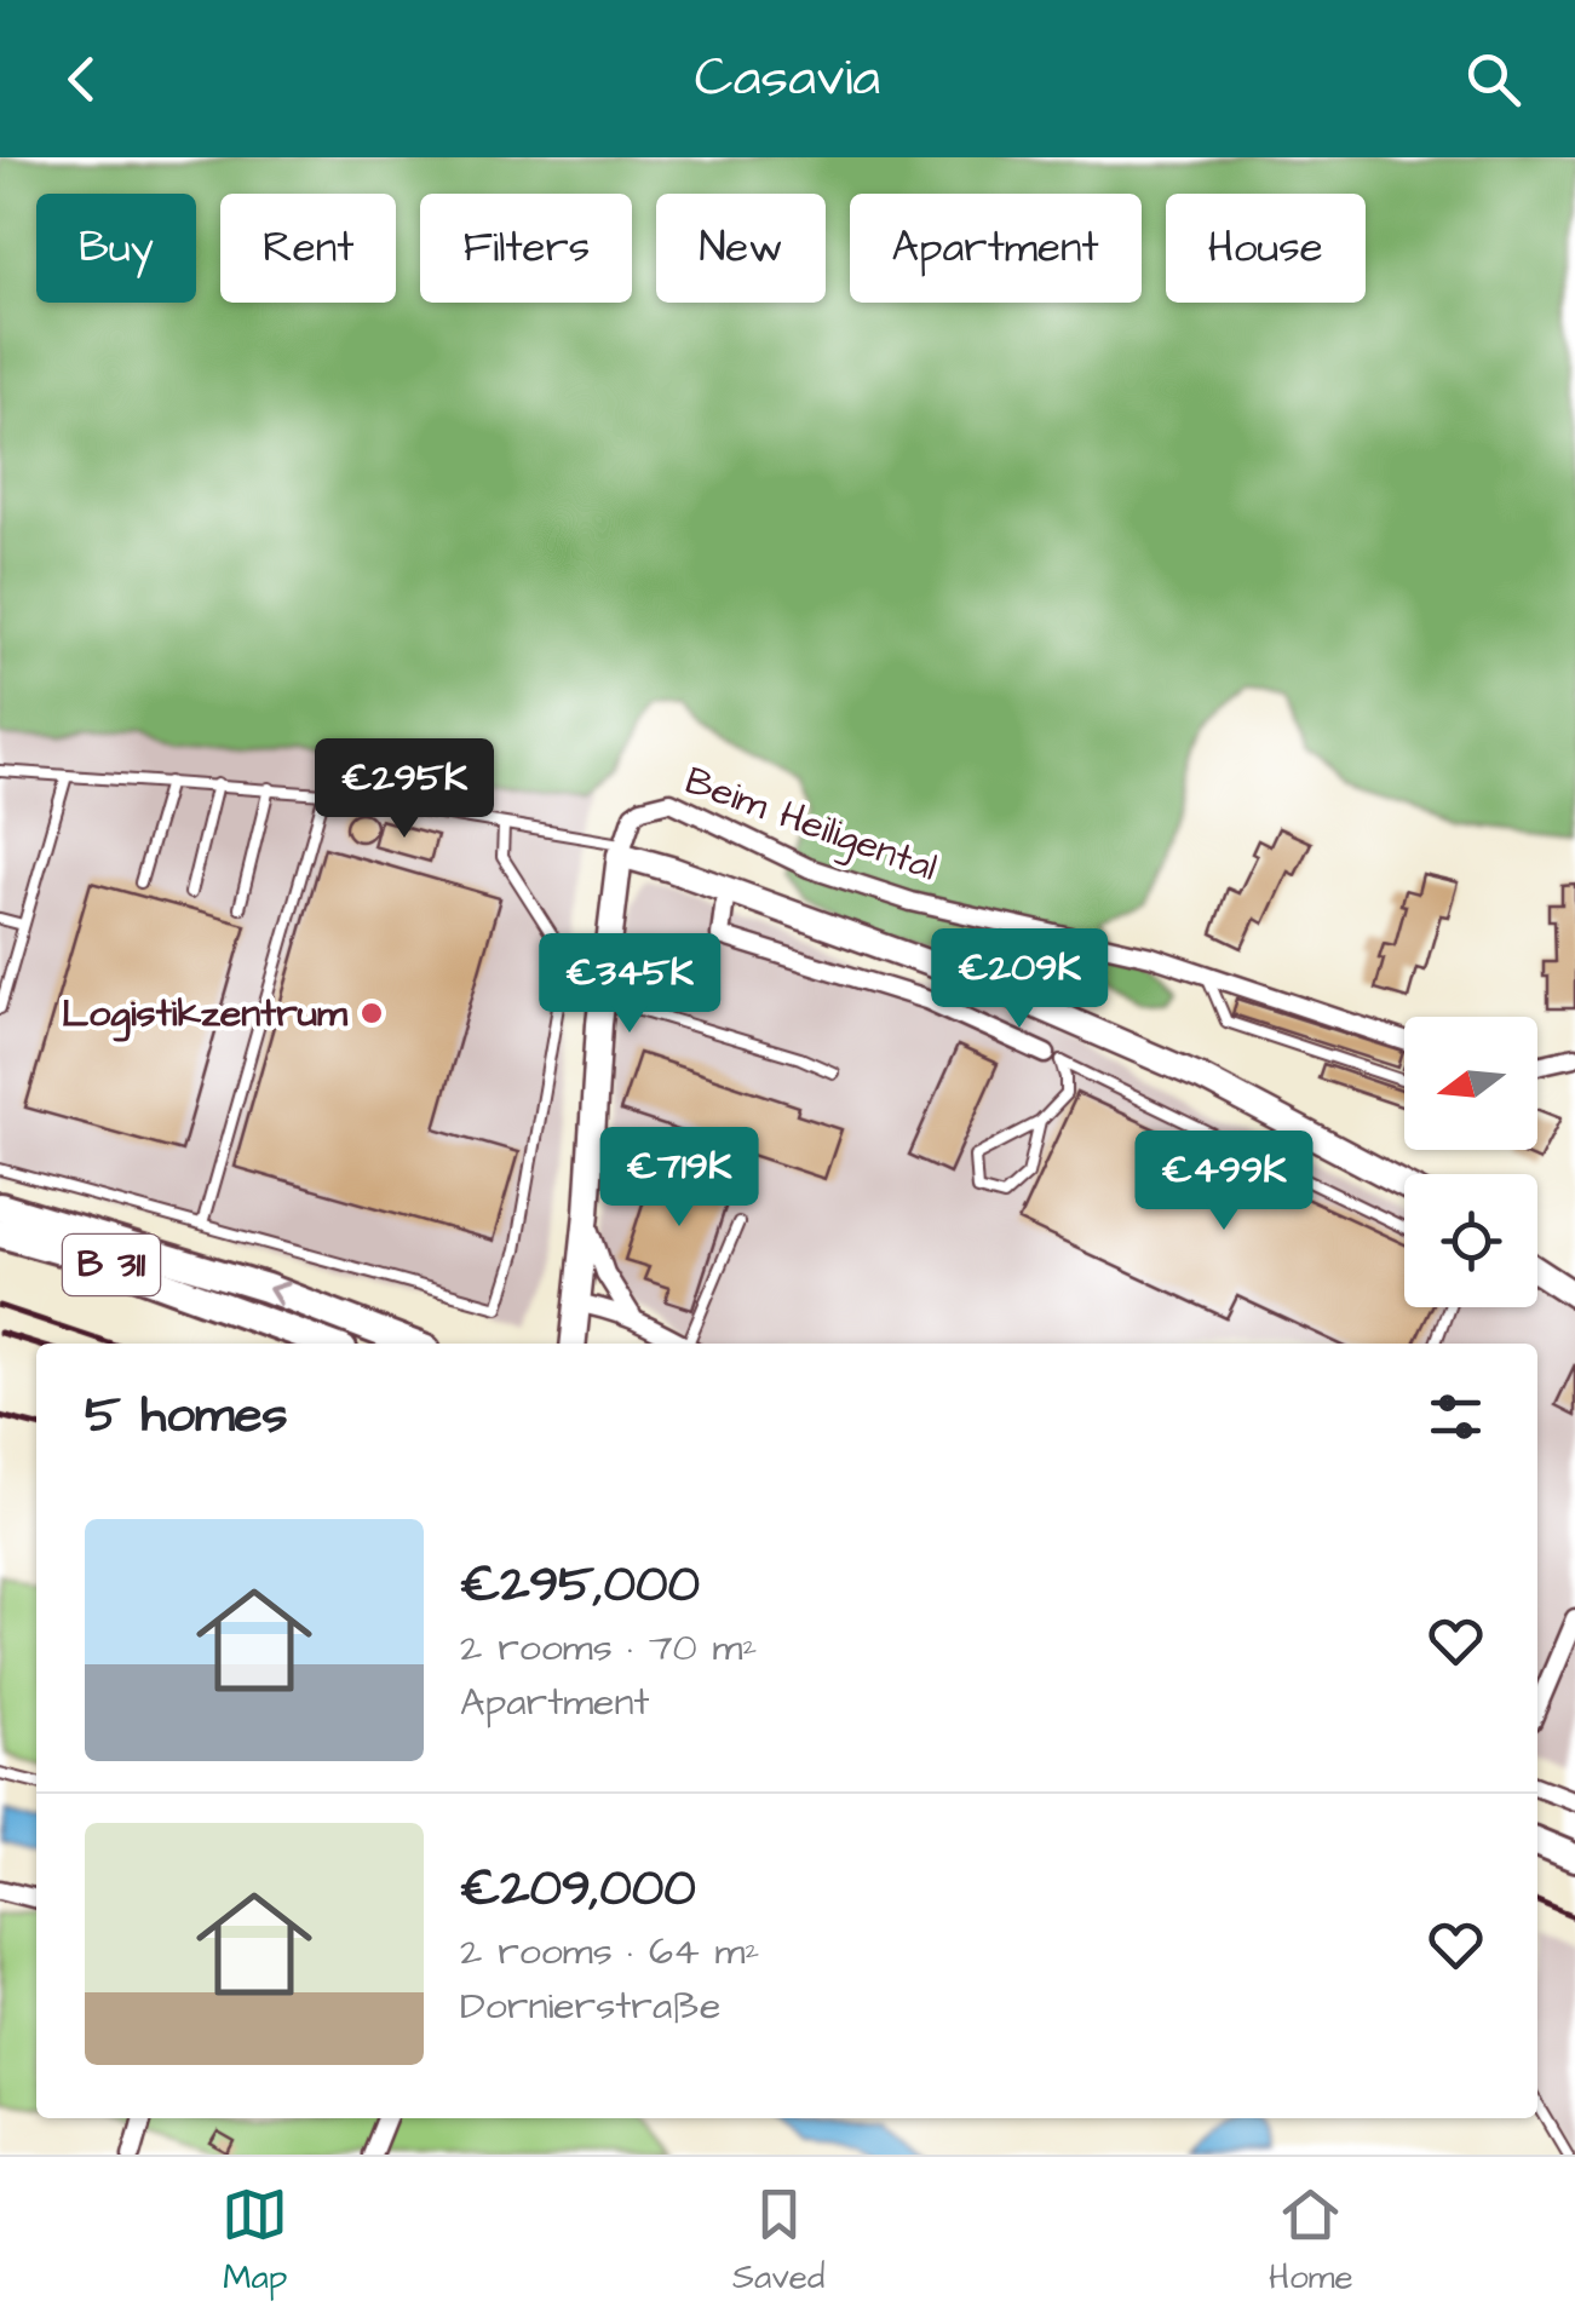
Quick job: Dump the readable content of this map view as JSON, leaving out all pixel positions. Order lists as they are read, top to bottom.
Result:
{
  "streets": {
    "main road": ["B 311"],
    "street": ["Beim Heiligental"]
  },
  "places": ["Logistikzentrum"],
  "north": "left",
  "page": {
    "header": "Casavia",
    "chip": [
      "Buy",
      "Rent",
      "Filters",
      "New",
      "Apartment",
      "House"
    ],
    "price": [
      "€295K",
      "€209K",
      "€345K",
      "€719K",
      "€499K"
    ],
    "heading": "5 homes",
    "list": [
      {
        "name": "€295,000",
        "note": "2 rooms · 70 m² · Apartment"
      },
      {
        "name": "€209,000",
        "note": "2 rooms · 64 m² · Dornierstraße"
      }
    ],
    "tabs": ["Map", "Saved", "Home"]
  }
}
